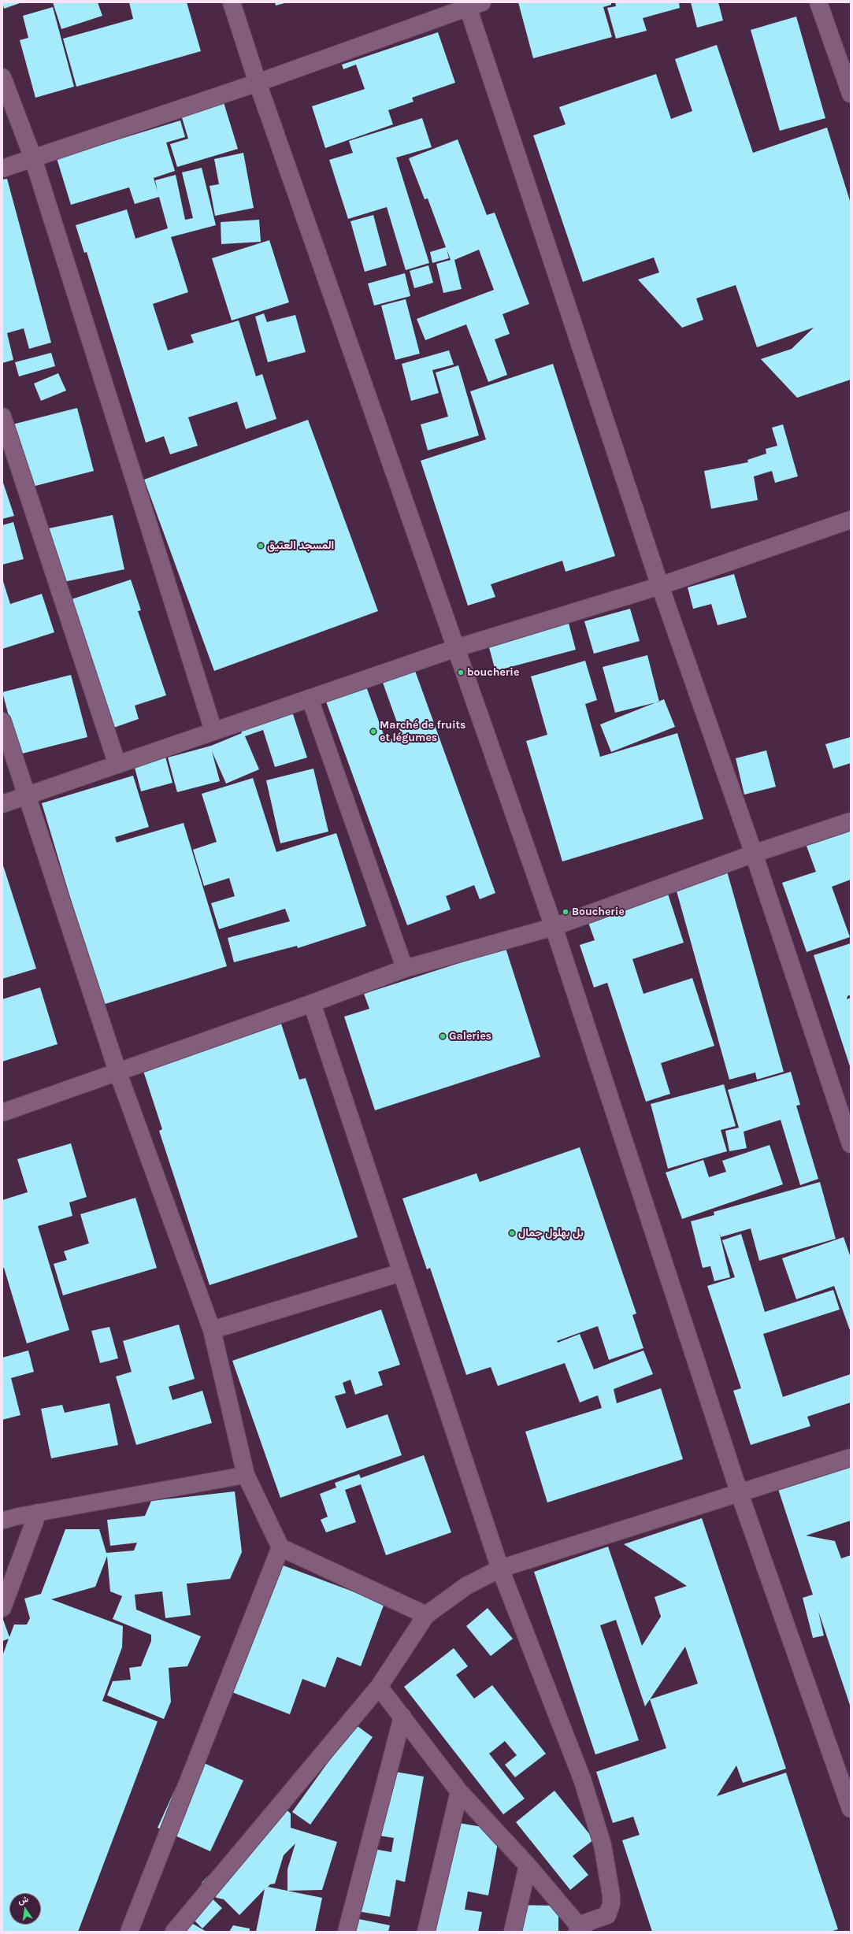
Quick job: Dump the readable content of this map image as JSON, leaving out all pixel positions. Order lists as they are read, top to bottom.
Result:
{
  "places": [
    "المسجد العتيق",
    "boucherie",
    "Marché de fruits et légumes",
    "Boucherie",
    "Galeries",
    "بل بهلول جمال"
  ],
  "north": "top"
}
